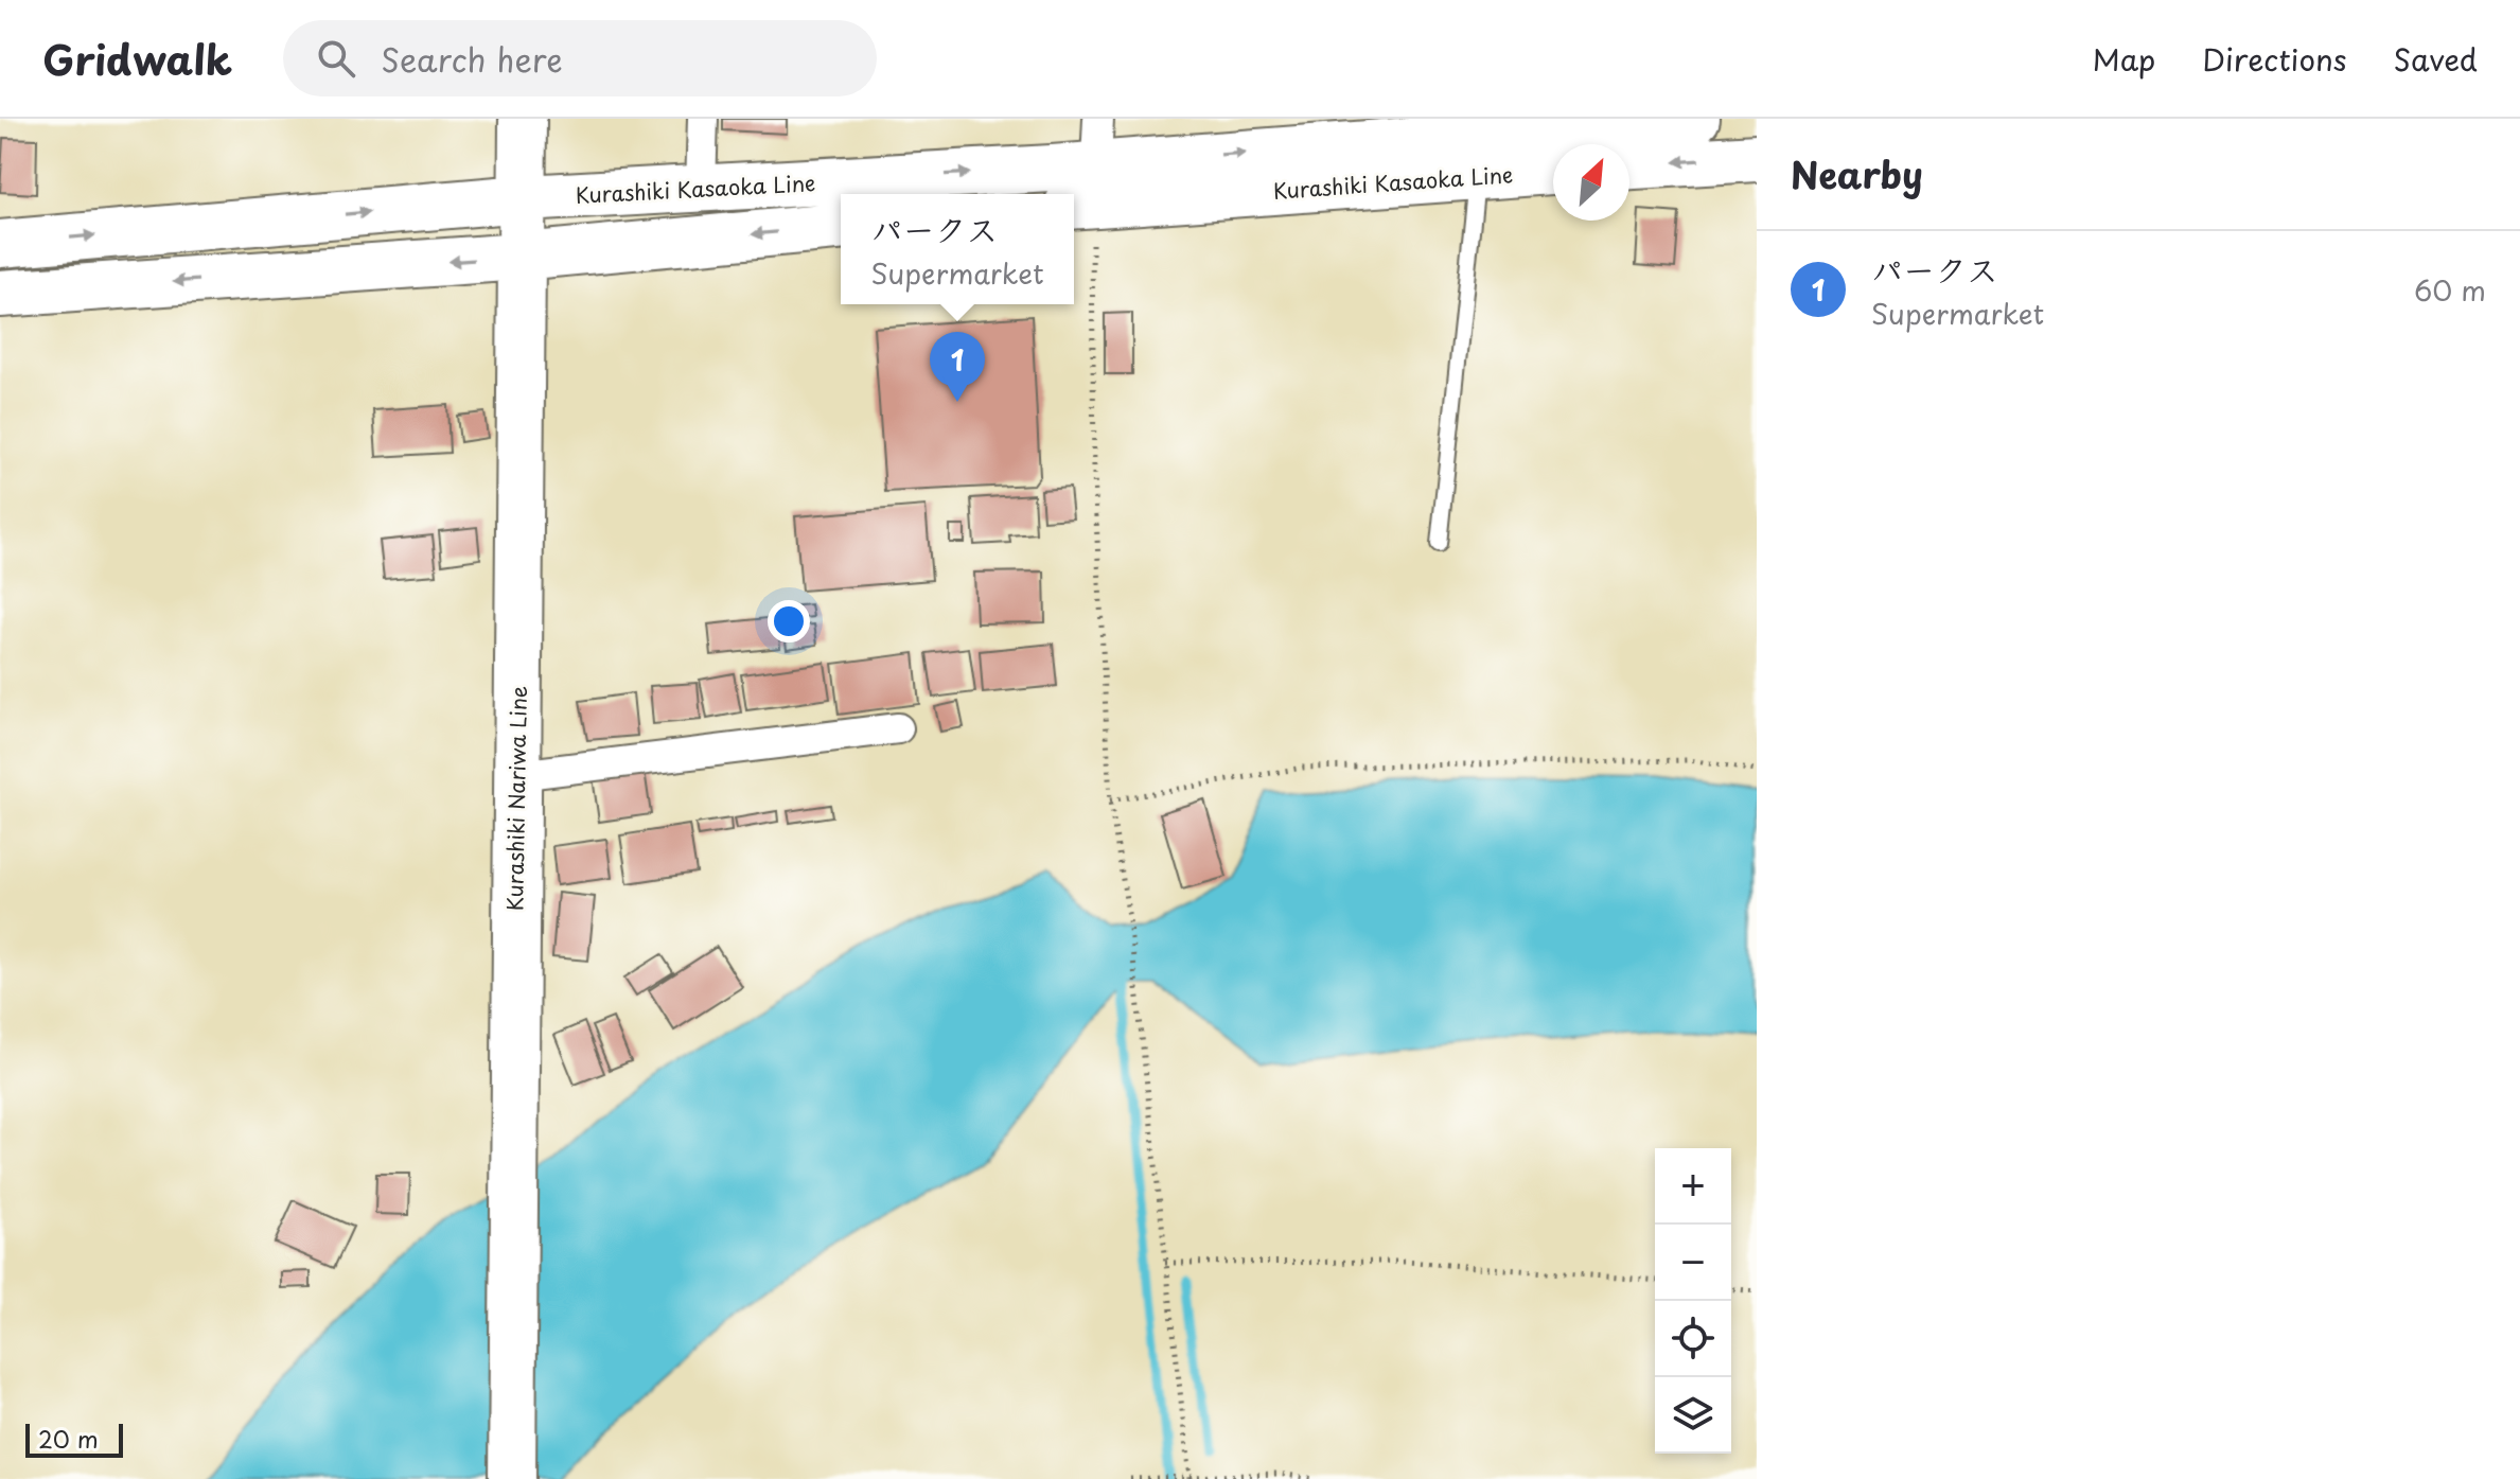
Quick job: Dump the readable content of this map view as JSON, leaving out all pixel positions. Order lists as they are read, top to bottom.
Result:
{
  "streets": {
    "main road": ["Kurashiki Kasaoka Line", "Kurashiki Nariwa Line"]
  },
  "crossings": [
    ["Kurashiki Kasaoka Line", "Kurashiki Nariwa Line"]
  ],
  "scale_bar": "20 m",
  "north": "top right",
  "page": {
    "header": "Gridwalk",
    "search": "Search here",
    "nav": ["Map", "Directions", "Saved"],
    "heading": "Nearby",
    "popup": ["パークス", "Supermarket"],
    "list": [
      {
        "mark": "1",
        "name": "パークス",
        "note": "Supermarket",
        "value": "60 m"
      }
    ],
    "pins": "1",
    "map_buttons": ["+", "−"],
    "scale": "20 m"
  }
}
